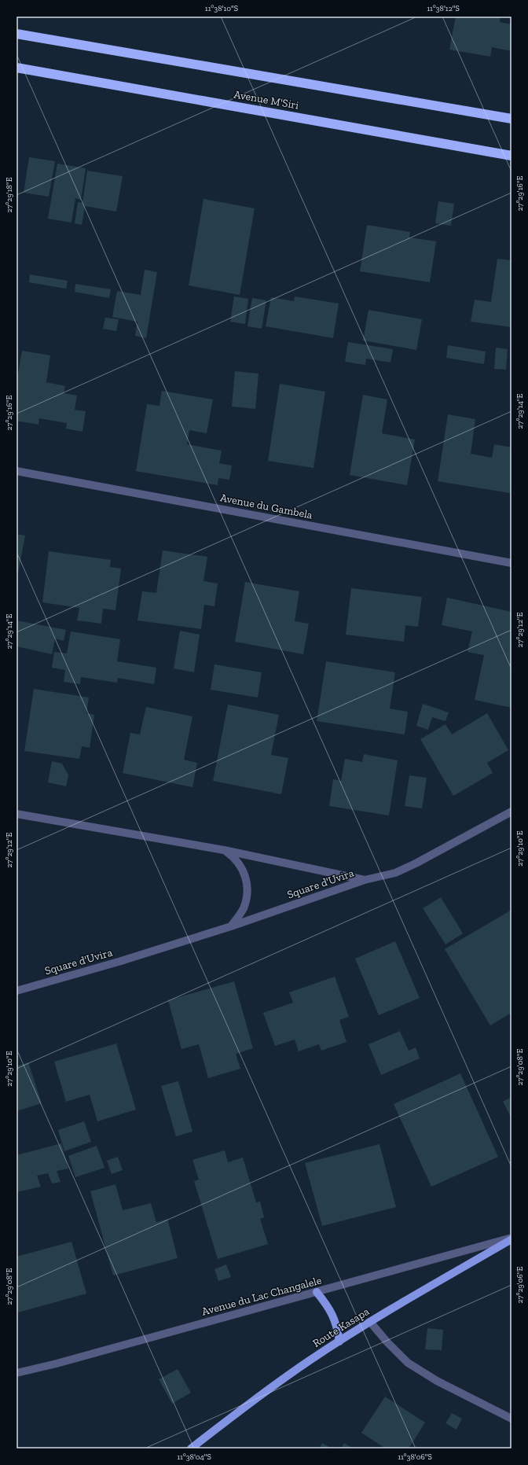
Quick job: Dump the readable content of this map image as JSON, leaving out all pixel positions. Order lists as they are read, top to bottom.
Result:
{
  "streets": {
    "highway": ["Avenue M'Siri"],
    "main road": ["Route Kasapa"],
    "street": ["Avenue du Gambela", "Square d'Uvira", "Avenue du Lac Changalele"]
  },
  "crossings": [
    ["Avenue du Lac Changalele", "Route Kasapa"]
  ],
  "coordinates": [
    "11°38'10\"S",
    "11°38'12\"S",
    "27°29'16\"E",
    "27°29'18\"E",
    "27°29'14\"E",
    "27°29'12\"E",
    "27°29'10\"E",
    "27°29'08\"E",
    "27°29'06\"E",
    "11°38'04\"S",
    "11°38'06\"S"
  ]
}
